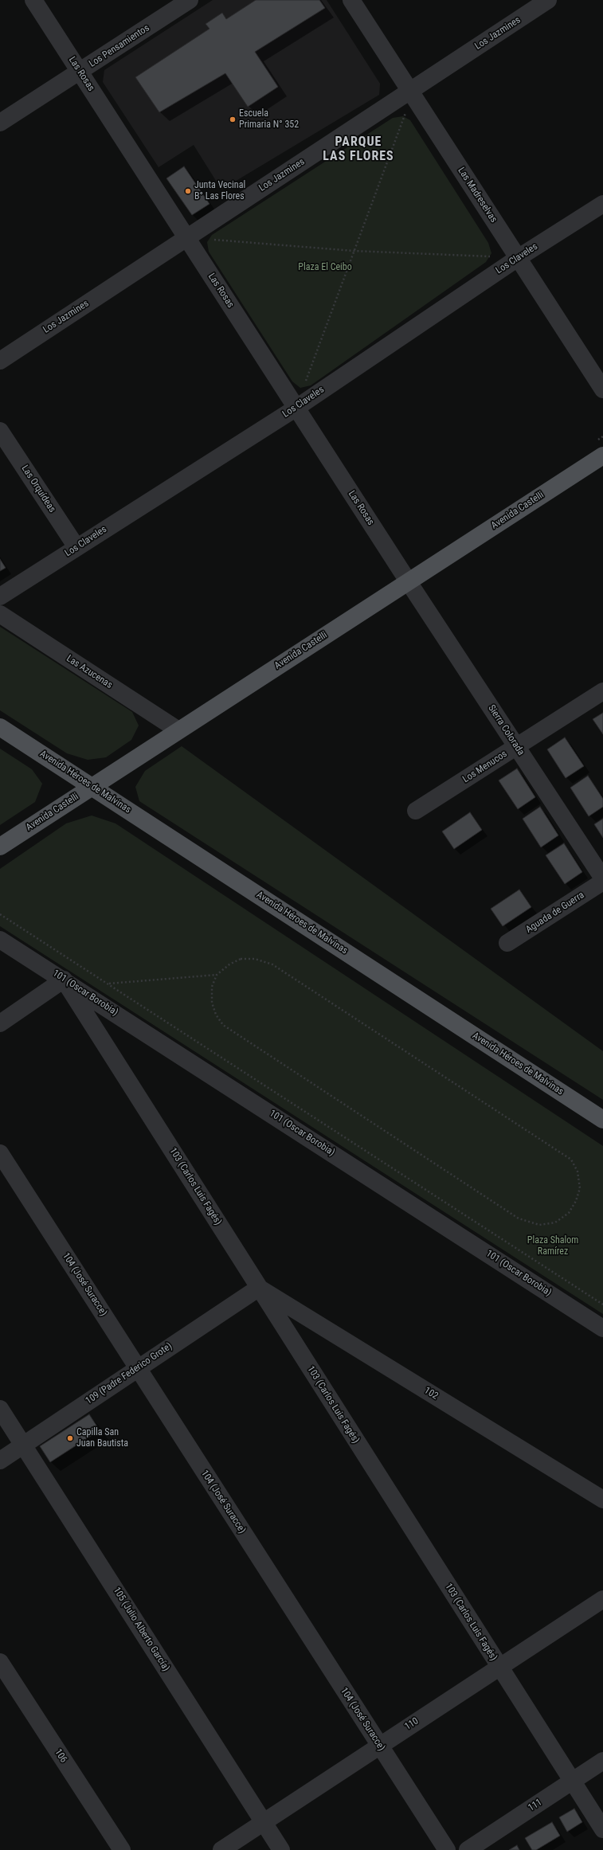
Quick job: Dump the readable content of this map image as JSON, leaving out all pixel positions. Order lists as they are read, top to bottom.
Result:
{
  "streets": {
    "main road": ["Avenida Castelli", "Avenida Héroes de Malvinas"],
    "street": [
      "Los Jazmines",
      "Los Pensamientos",
      "Las Rosas",
      "Las Madreselvas",
      "Los Claveles",
      "Las Orquídeas",
      "Las Azucenas",
      "Sierra Colorada",
      "Los Menucos",
      "Aguada de Guerra",
      "101 (Oscar Borobia)",
      "103 (Carlos Luis Fagés)",
      "104 (José Suracce)",
      "109 (Padre Federico Grote)",
      "102",
      "105 (Julio Alberto García)",
      "110",
      "106",
      "111"
    ]
  },
  "crossings": [
    ["Los Jazmines", "Las Rosas"],
    ["Los Jazmines", "Las Madreselvas"],
    ["Los Pensamientos", "Las Rosas"],
    ["Las Rosas", "Los Claveles"],
    ["Las Rosas", "Avenida Castelli"],
    ["Las Rosas", "Sierra Colorada"],
    ["Las Madreselvas", "Los Claveles"],
    ["Los Claveles", "Las Orquídeas"],
    ["Avenida Castelli", "Las Azucenas"],
    ["Avenida Castelli", "Sierra Colorada"],
    ["Avenida Castelli", "Avenida Héroes de Malvinas"],
    ["Sierra Colorada", "Los Menucos"],
    ["101 (Oscar Borobia)", "103 (Carlos Luis Fagés)"],
    ["103 (Carlos Luis Fagés)", "109 (Padre Federico Grote)"],
    ["103 (Carlos Luis Fagés)", "102"],
    ["103 (Carlos Luis Fagés)", "110"],
    ["103 (Carlos Luis Fagés)", "111"],
    ["104 (José Suracce)", "109 (Padre Federico Grote)"],
    ["104 (José Suracce)", "110"],
    ["109 (Padre Federico Grote)", "102"],
    ["109 (Padre Federico Grote)", "105 (Julio Alberto García)"],
    ["105 (Julio Alberto García)", "110"]
  ],
  "districts": ["PARQUE LAS FLORES"],
  "parks": ["Plaza El Ceibo", "Plaza Shalom Ramírez"],
  "places": ["Escuela Primaria N° 352", "Junta Vecinal B° Las Flores", "Capilla San Juan Bautista"]
}
